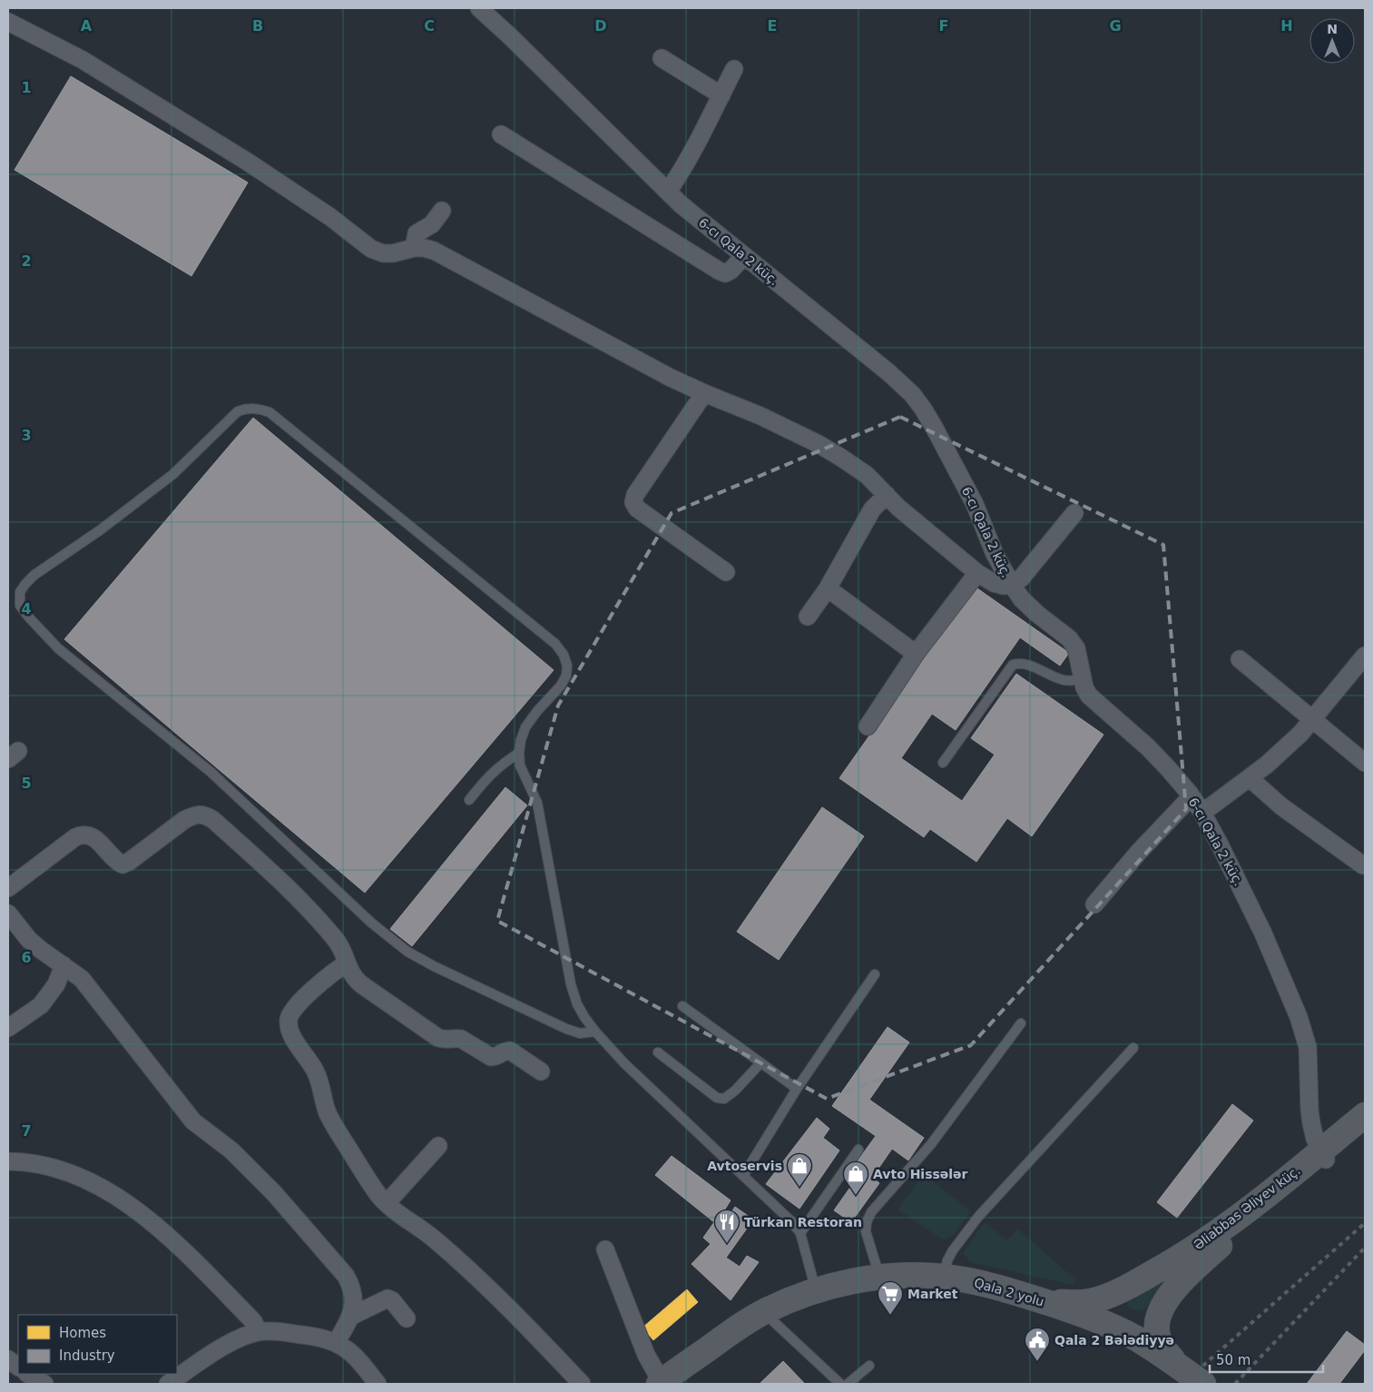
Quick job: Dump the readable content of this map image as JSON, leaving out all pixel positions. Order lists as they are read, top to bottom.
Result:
{
  "streets": {
    "main road": ["Əliabbas Əliyev küç.", "Qala 2 yolu"],
    "street": ["6-cı Qala 2 küç."]
  },
  "crossings": [
    ["6-cı Qala 2 küç.", "Əliabbas Əliyev küç."],
    ["Əliabbas Əliyev küç.", "Qala 2 yolu"]
  ],
  "places": {
    "shop": ["Avtoservis", "Avto Hissələr"],
    "restaurant": ["Türkan Restoran"],
    "supermarket": ["Market"],
    "public building": ["Qala 2 Bələdiyyə"]
  },
  "legend": ["Homes", "Industry"],
  "scale_bar": "50 m",
  "north": "top",
  "grid": {
    "columns": [
      "A",
      "B",
      "C",
      "D",
      "E",
      "F",
      "G",
      "H"
    ],
    "rows": [
      "1",
      "2",
      "3",
      "4",
      "5",
      "6",
      "7"
    ]
  }
}
